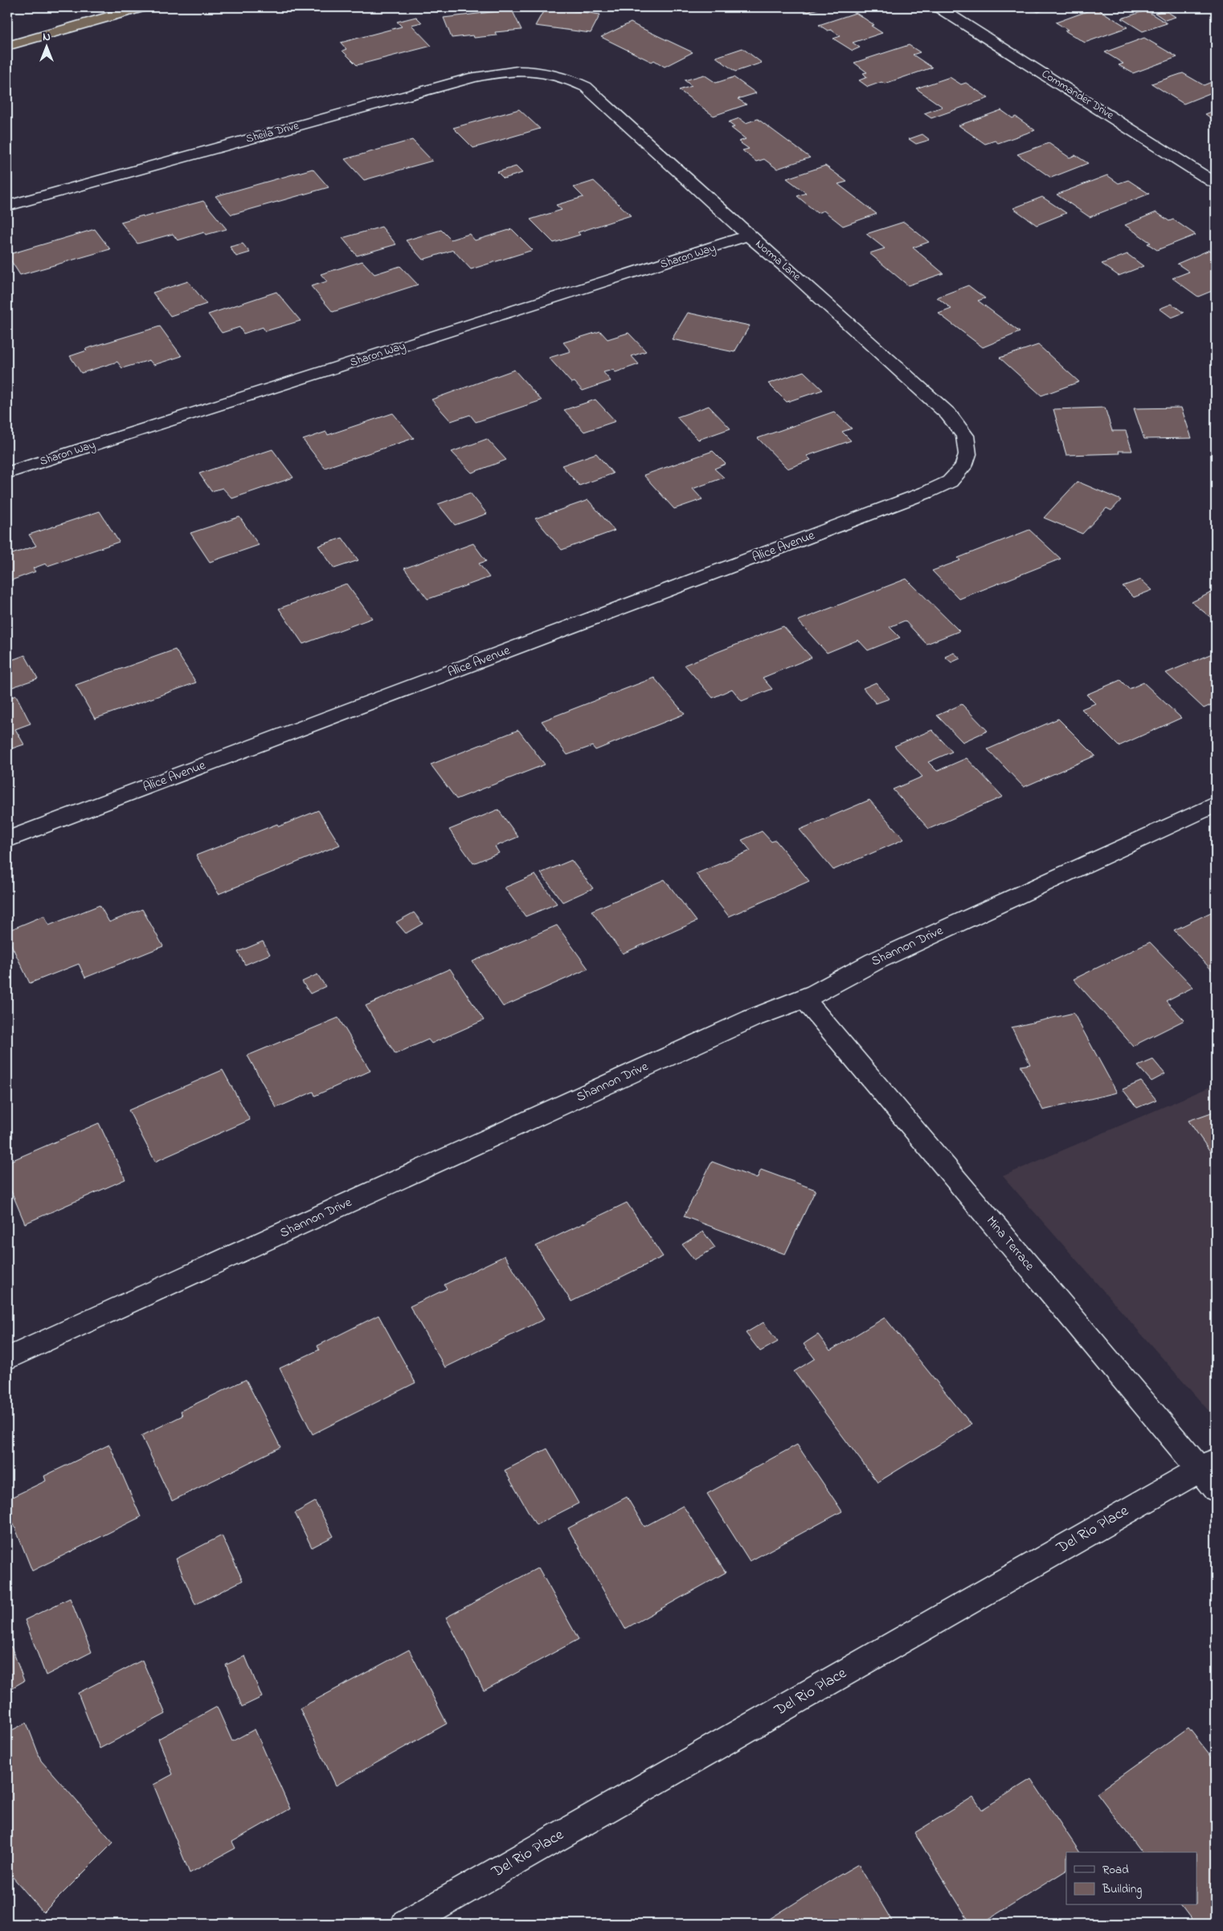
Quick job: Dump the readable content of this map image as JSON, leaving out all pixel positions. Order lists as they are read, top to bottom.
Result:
{
  "streets": {
    "street": [
      "Commander Drive",
      "Sheila Drive",
      "Sharon Way",
      "Norma Lane",
      "Alice Avenue",
      "Shannon Drive",
      "Mina Terrace",
      "Del Rio Place"
    ]
  },
  "crossings": [
    ["Sheila Drive", "Norma Lane"],
    ["Sharon Way", "Norma Lane"],
    ["Norma Lane", "Alice Avenue"],
    ["Shannon Drive", "Mina Terrace"],
    ["Mina Terrace", "Del Rio Place"]
  ],
  "legend": ["Road", "Building"],
  "north": "top"
}
